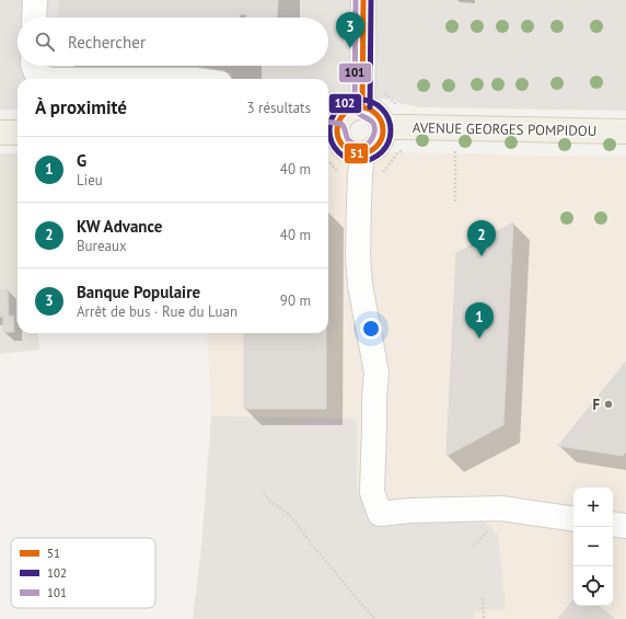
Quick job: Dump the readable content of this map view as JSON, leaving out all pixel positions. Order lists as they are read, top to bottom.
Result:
{
  "streets": {
    "main road": ["AVENUE GEORGES POMPIDOU"]
  },
  "places": ["F"],
  "lines": ["transit line 51", "transit line 102", "transit line 101"],
  "legend": ["51", "102", "101"],
  "page": {
    "pins": ["3", "2", "1"],
    "search": "Rechercher",
    "heading": ["À proximité", "3 résultats"],
    "list": [
      {
        "mark": "1",
        "name": "G",
        "note": "Lieu",
        "value": "40 m"
      },
      {
        "mark": "2",
        "name": "KW Advance",
        "note": "Bureaux",
        "value": "40 m"
      },
      {
        "mark": "3",
        "name": "Banque Populaire",
        "note": "Arrêt de bus · Rue du Luan",
        "value": "90 m"
      }
    ],
    "map_buttons": ["+", "−"]
  }
}
